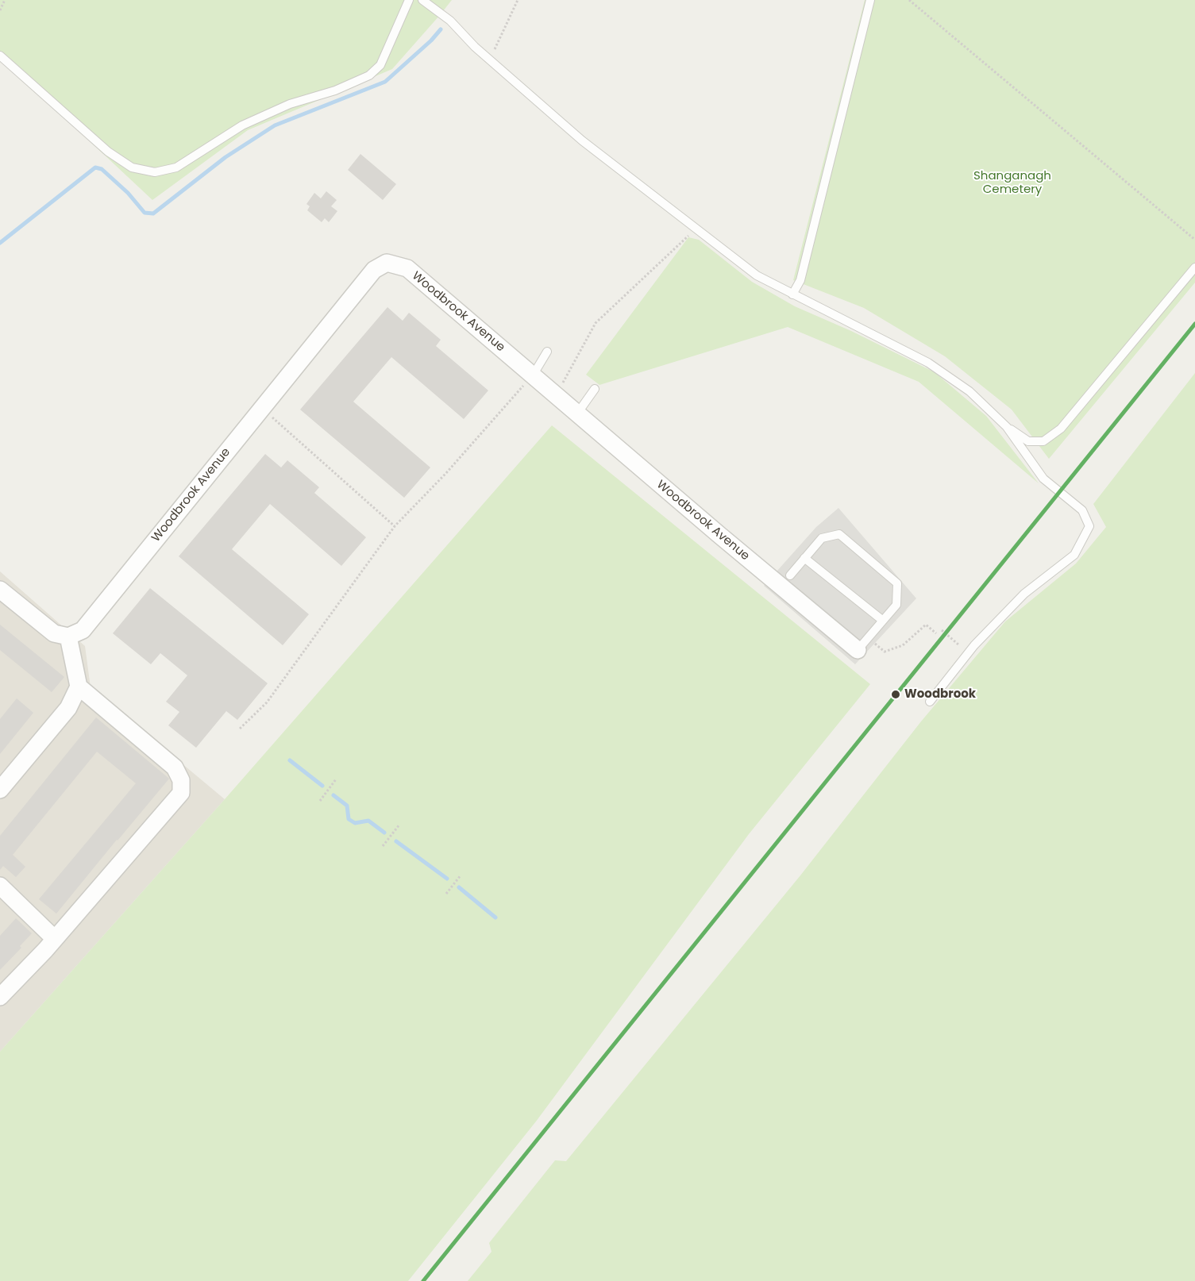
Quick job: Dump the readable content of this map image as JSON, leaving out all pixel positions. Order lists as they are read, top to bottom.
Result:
{
  "streets": {
    "street": ["Woodbrook Avenue"]
  },
  "parks": ["Shanganagh Cemetery"],
  "places": ["Woodbrook"]
}
